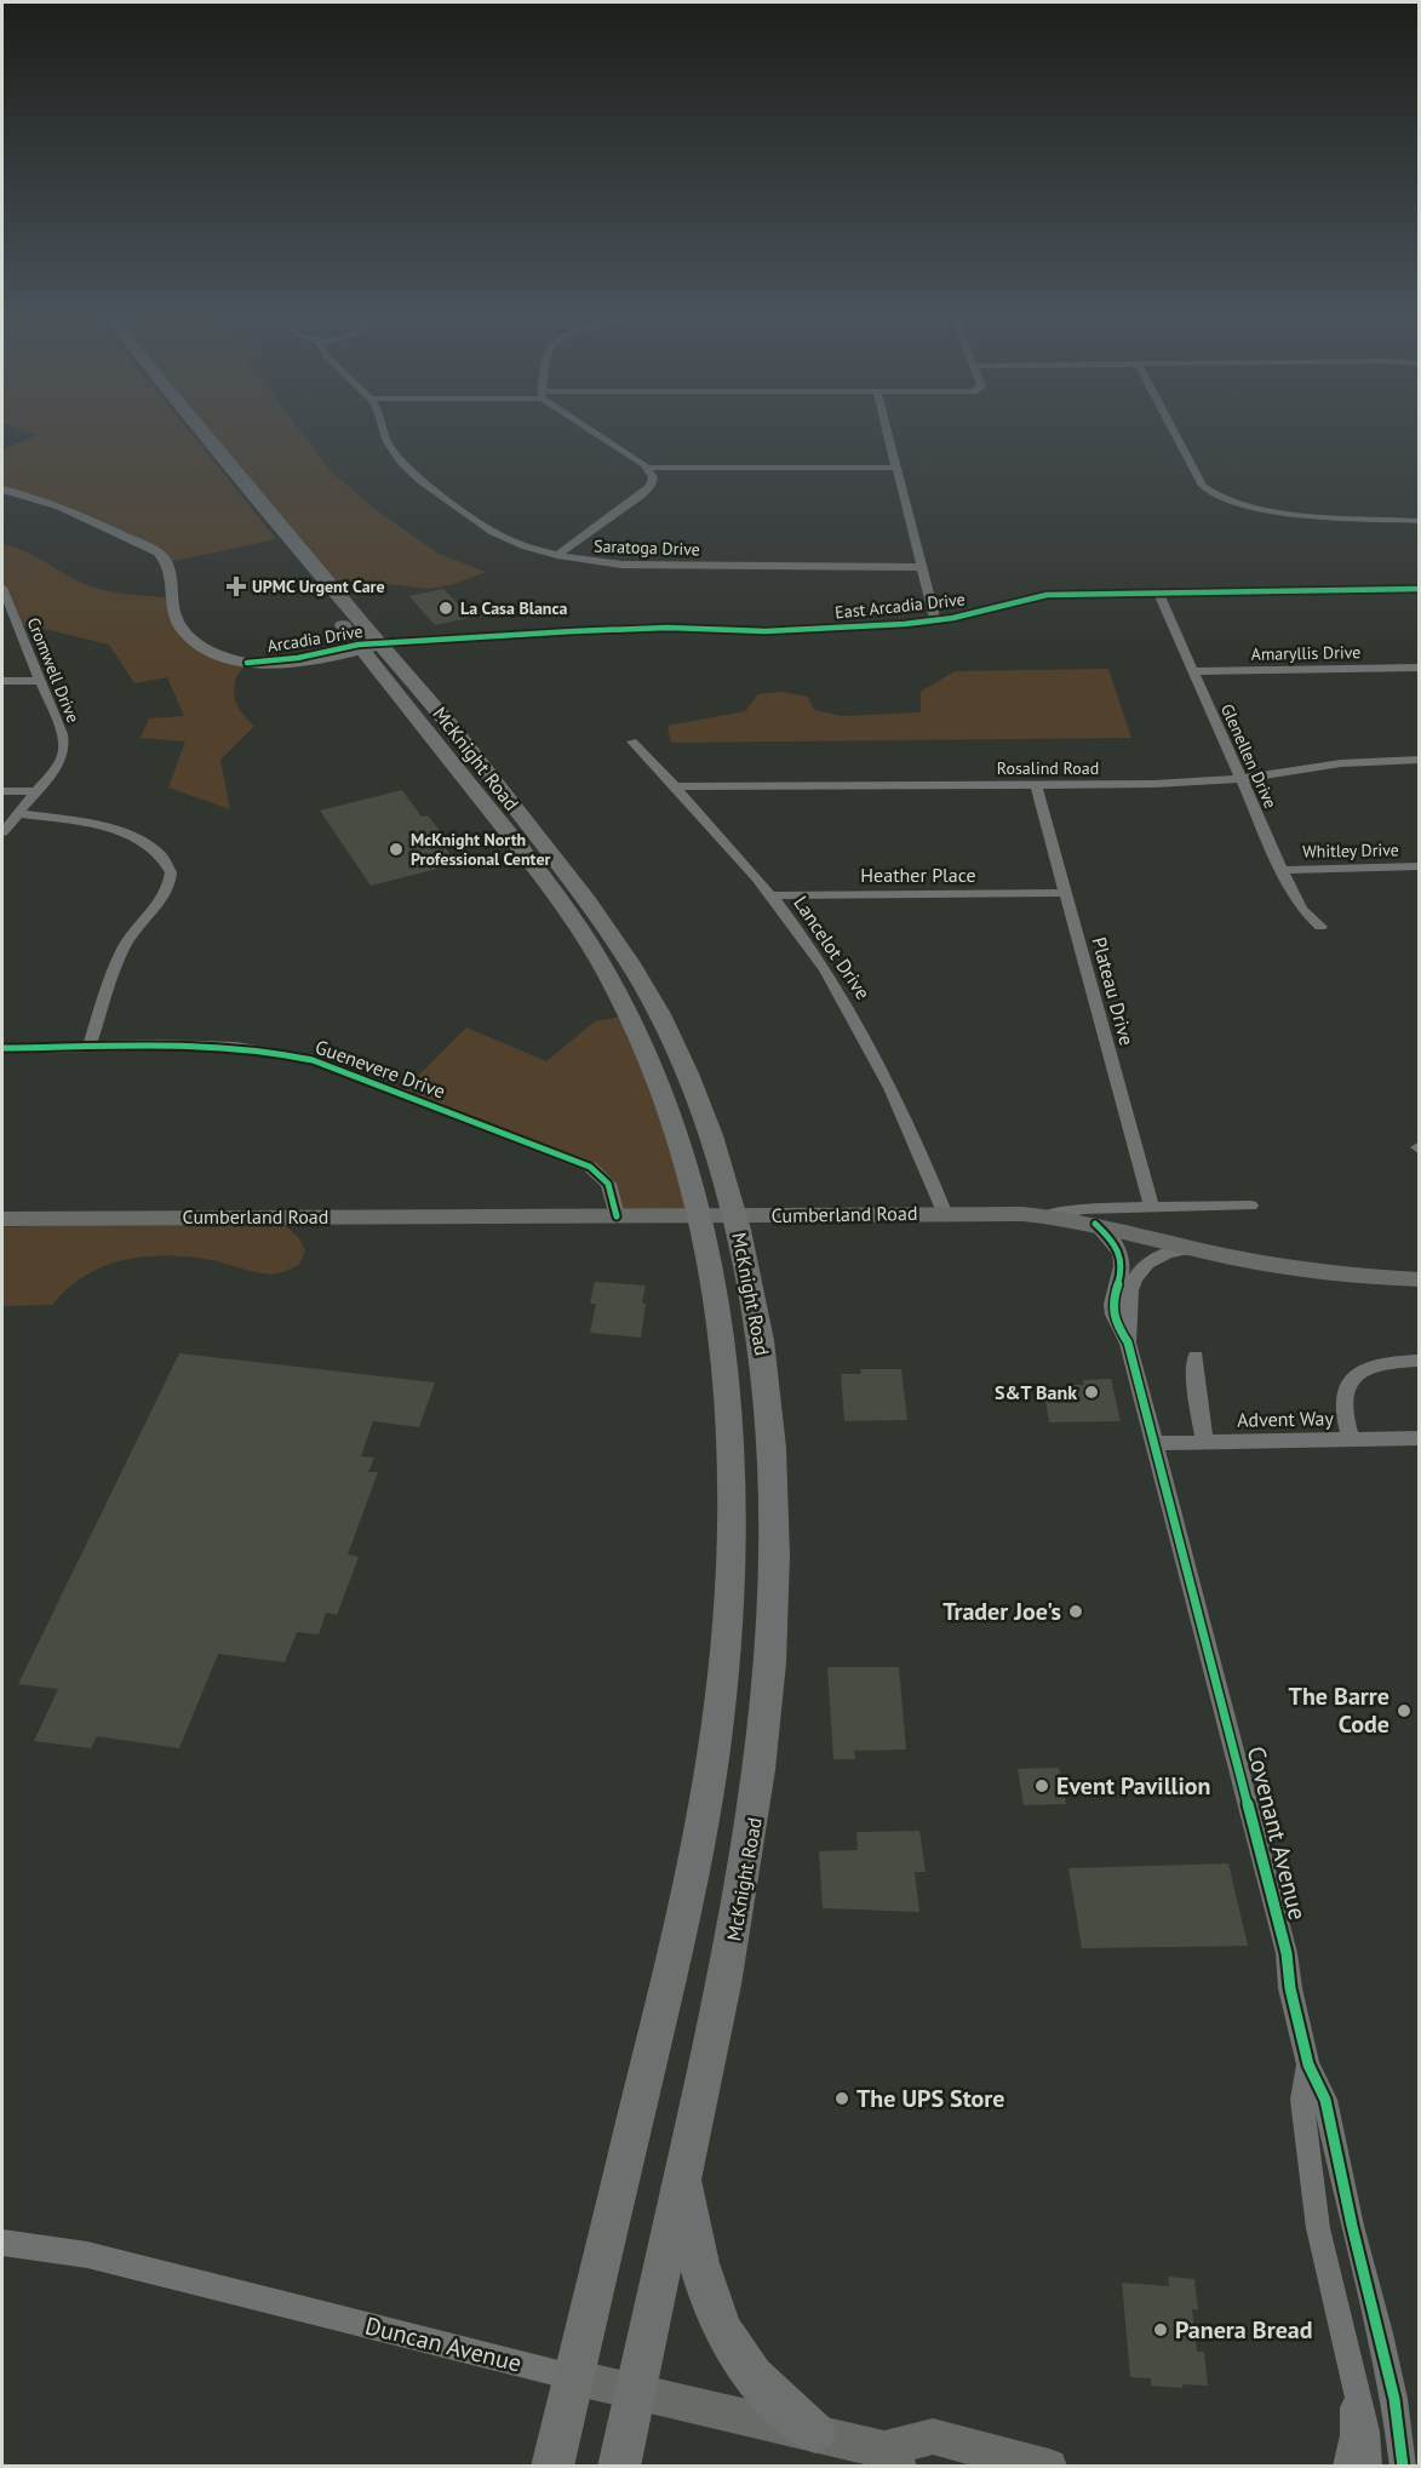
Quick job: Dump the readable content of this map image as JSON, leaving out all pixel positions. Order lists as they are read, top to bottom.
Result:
{
  "streets": {
    "highway": ["McKnight Road"],
    "main road": ["Cumberland Road", "Duncan Avenue"],
    "street": [
      "Saratoga Drive",
      "East Arcadia Drive",
      "Arcadia Drive",
      "Amaryllis Drive",
      "Cromwell Drive",
      "Glenellen Drive",
      "Rosalind Road",
      "Whitley Drive",
      "Heather Place",
      "Lancelot Drive",
      "Plateau Drive",
      "Guenevere Drive",
      "Advent Way",
      "Covenant Avenue"
    ]
  },
  "crossings": [
    ["East Arcadia Drive", "Arcadia Drive"],
    ["East Arcadia Drive", "Glenellen Drive"],
    ["East Arcadia Drive", "McKnight Road"],
    ["Arcadia Drive", "McKnight Road"],
    ["Amaryllis Drive", "Glenellen Drive"],
    ["Glenellen Drive", "Rosalind Road"],
    ["Glenellen Drive", "Whitley Drive"],
    ["McKnight Road", "Cumberland Road"],
    ["McKnight Road", "Duncan Avenue"],
    ["Rosalind Road", "Lancelot Drive"],
    ["Rosalind Road", "Plateau Drive"],
    ["Heather Place", "Lancelot Drive"],
    ["Heather Place", "Plateau Drive"],
    ["Lancelot Drive", "Cumberland Road"],
    ["Guenevere Drive", "Cumberland Road"],
    ["Cumberland Road", "Covenant Avenue"],
    ["Advent Way", "Covenant Avenue"]
  ],
  "places": {
    "health": ["UPMC Urgent Care"],
    "other": [
      "La Casa Blanca",
      "McKnight North Professional Center",
      "S&T Bank",
      "Trader Joe's",
      "The Barre Code",
      "Event Pavillion",
      "The UPS Store",
      "Panera Bread"
    ]
  }
}
